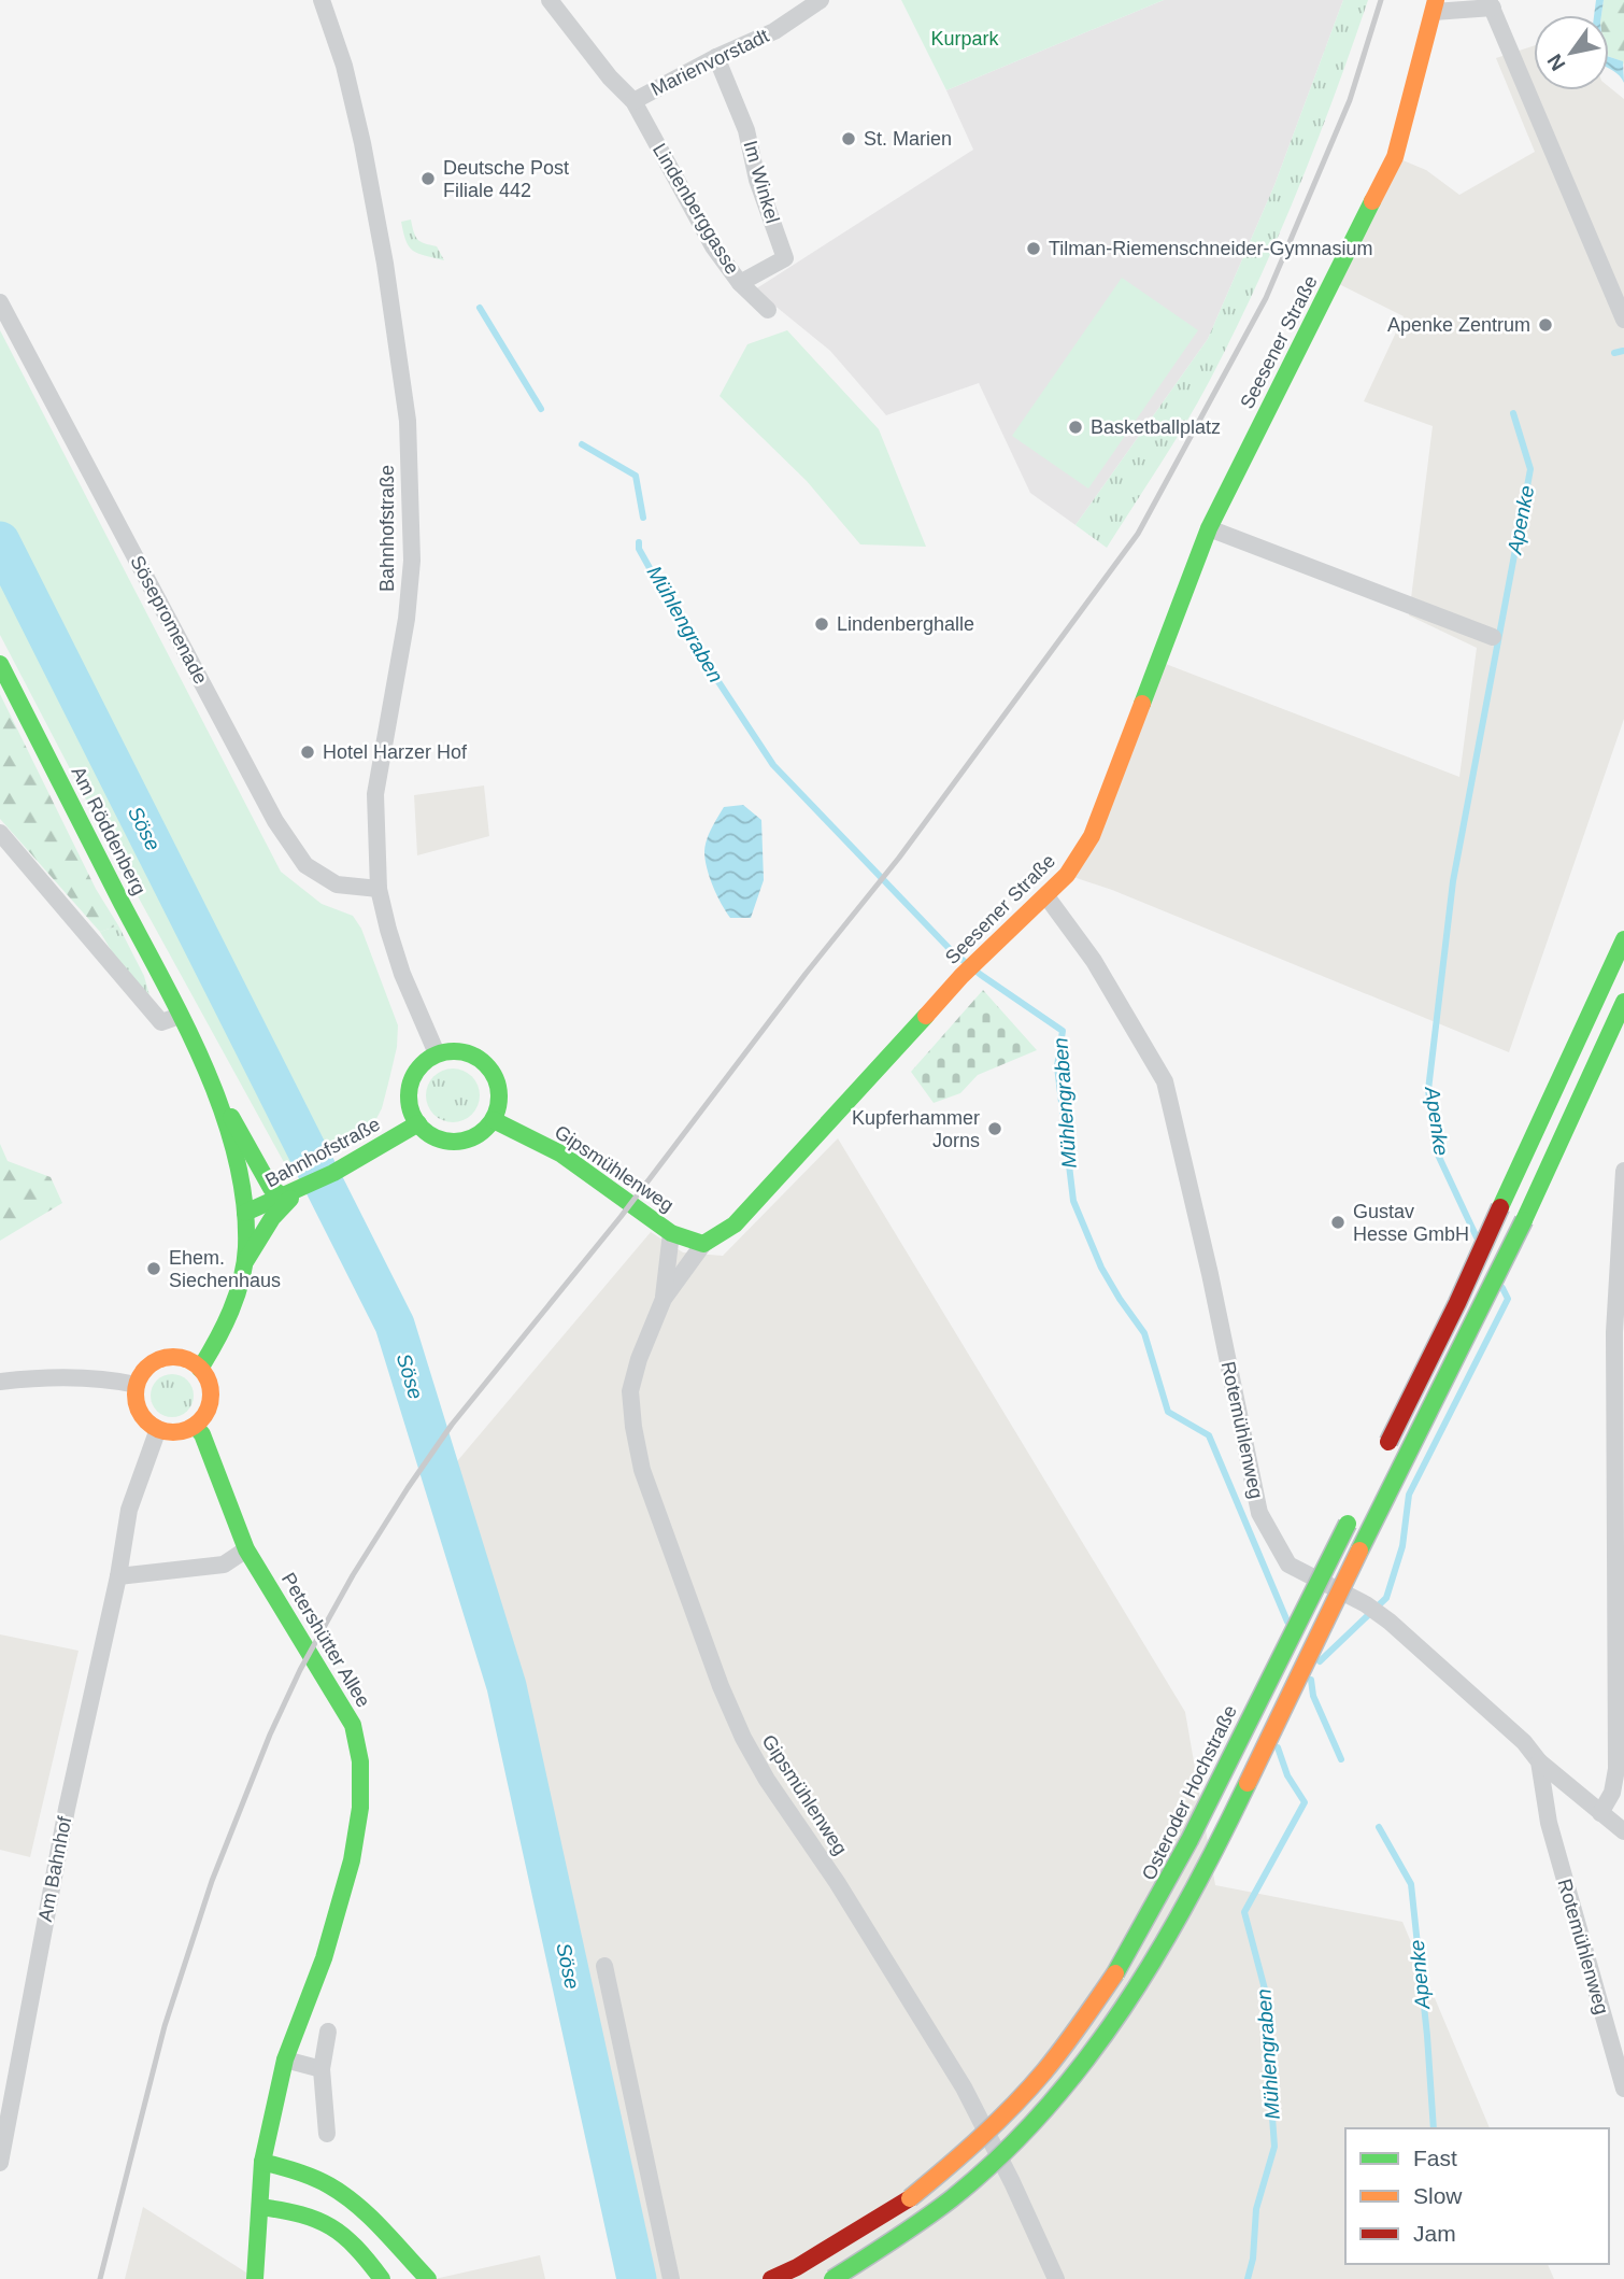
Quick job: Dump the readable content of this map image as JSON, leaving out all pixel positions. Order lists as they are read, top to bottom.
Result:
{
  "streets": {
    "main road": [
      "Seesener Straße",
      "Bahnhofstraße",
      "Am Röddenberg",
      "Gipsmühlenweg",
      "Petershütter Allee",
      "Osteroder Hochstraße"
    ],
    "street": [
      "Marienvorstadt",
      "Im Winkel",
      "Lindenberggasse",
      "Sösepromenade",
      "Rotemühlenweg",
      "Am Bahnhof"
    ]
  },
  "crossings": [
    ["Marienvorstadt", "Im Winkel"],
    ["Marienvorstadt", "Lindenberggasse"],
    ["Im Winkel", "Lindenberggasse"],
    ["Seesener Straße", "Gipsmühlenweg"],
    ["Seesener Straße", "Rotemühlenweg"],
    ["Bahnhofstraße", "Sösepromenade"],
    ["Bahnhofstraße", "Am Röddenberg"],
    ["Bahnhofstraße", "Gipsmühlenweg"],
    ["Petershütter Allee", "Am Bahnhof"]
  ],
  "water": ["Apenke", "Mühlengraben", "Söse"],
  "parks": ["Kurpark"],
  "places": [
    "St. Marien",
    "Deutsche Post Filiale 442",
    "Tilman-Riemenschneider-Gymnasium",
    "Apenke Zentrum",
    "Basketballplatz",
    "Lindenberghalle",
    "Hotel Harzer Hof",
    "Kupferhammer Jorns",
    "Gustav Hesse GmbH",
    "Ehem. Siechenhaus"
  ],
  "legend": ["Fast", "Slow", "Jam"],
  "north": "bottom left"
}
